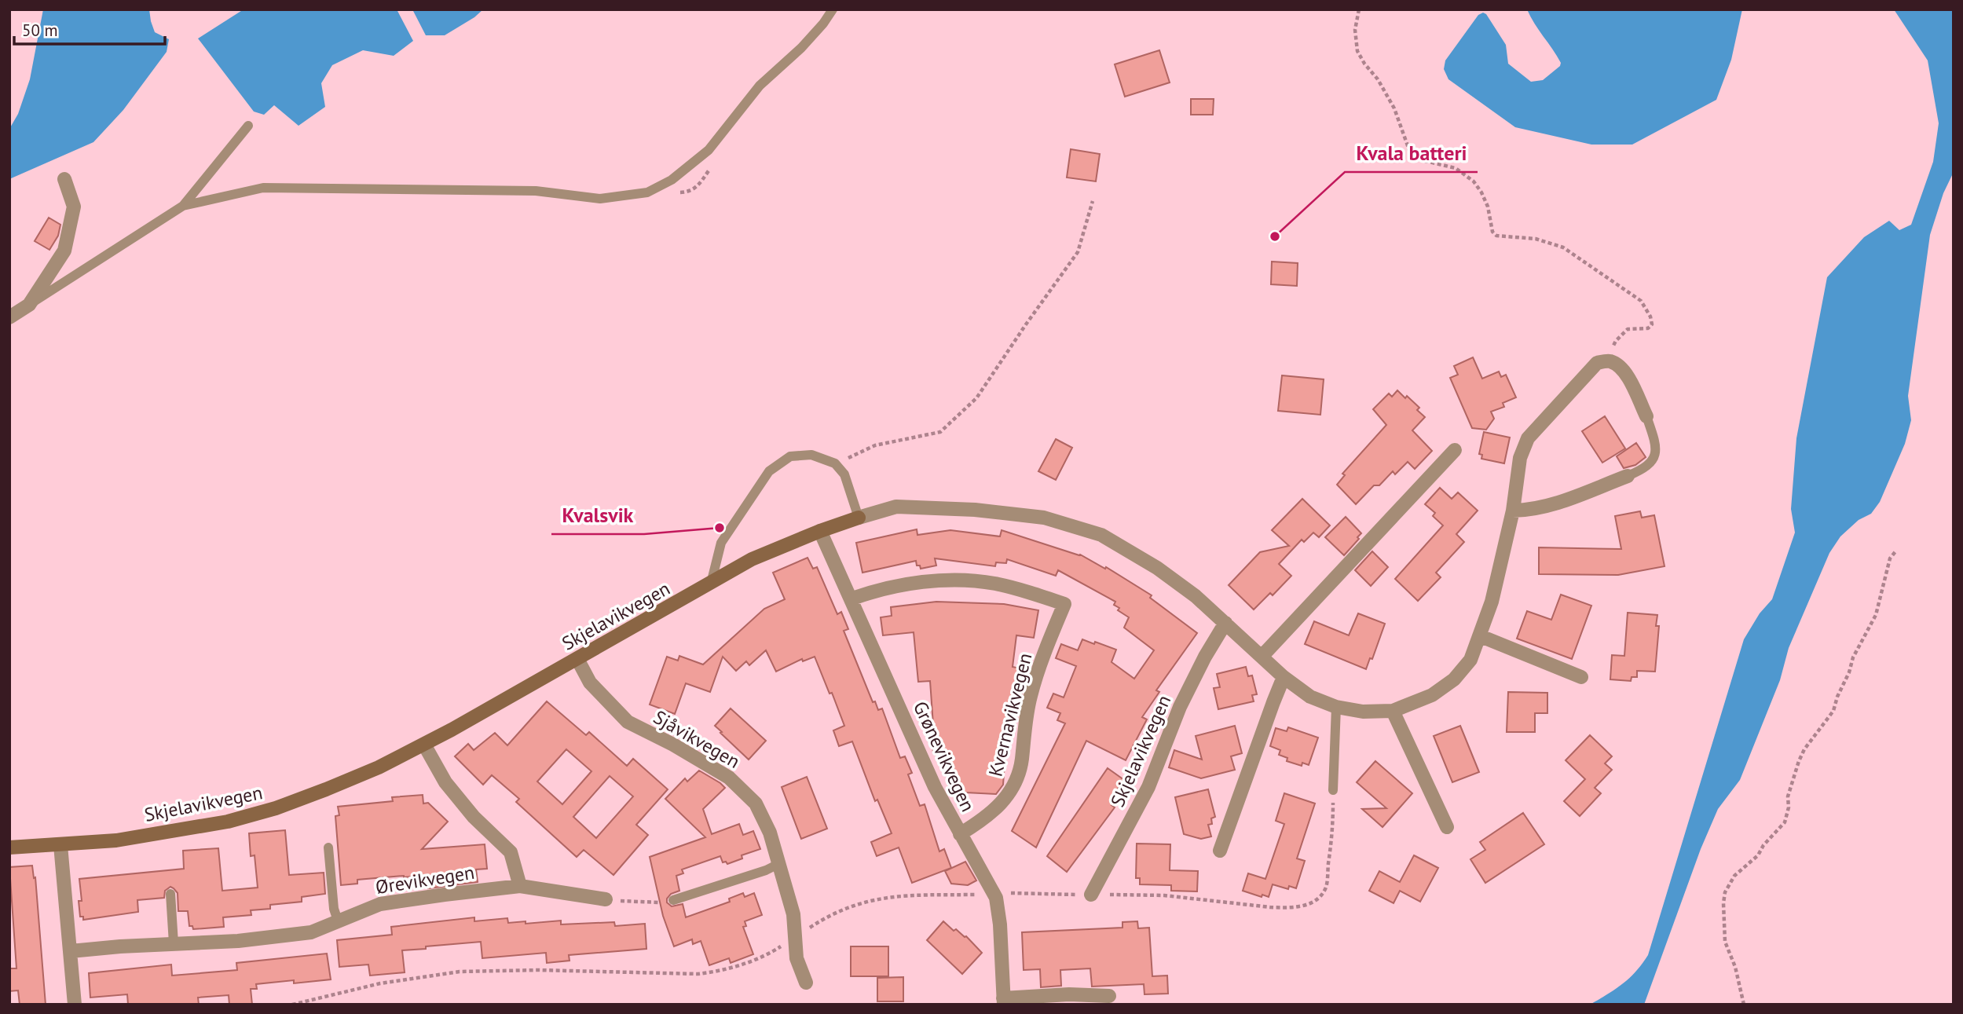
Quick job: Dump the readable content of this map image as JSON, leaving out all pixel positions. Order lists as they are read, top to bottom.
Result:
{
  "streets": {
    "main road": ["Skjelavikvegen"],
    "street": [
      "Kvernavikvegen",
      "Sjåvikvegen",
      "Grønevikvegen",
      "Ørevikvegen"
    ]
  },
  "crossings": [
    ["Skjelavikvegen", "Sjåvikvegen"],
    ["Skjelavikvegen", "Grønevikvegen"],
    ["Kvernavikvegen", "Grønevikvegen"]
  ],
  "places": ["Kvala batteri", "Kvalsvik"],
  "scale_bar": "50 m"
}
